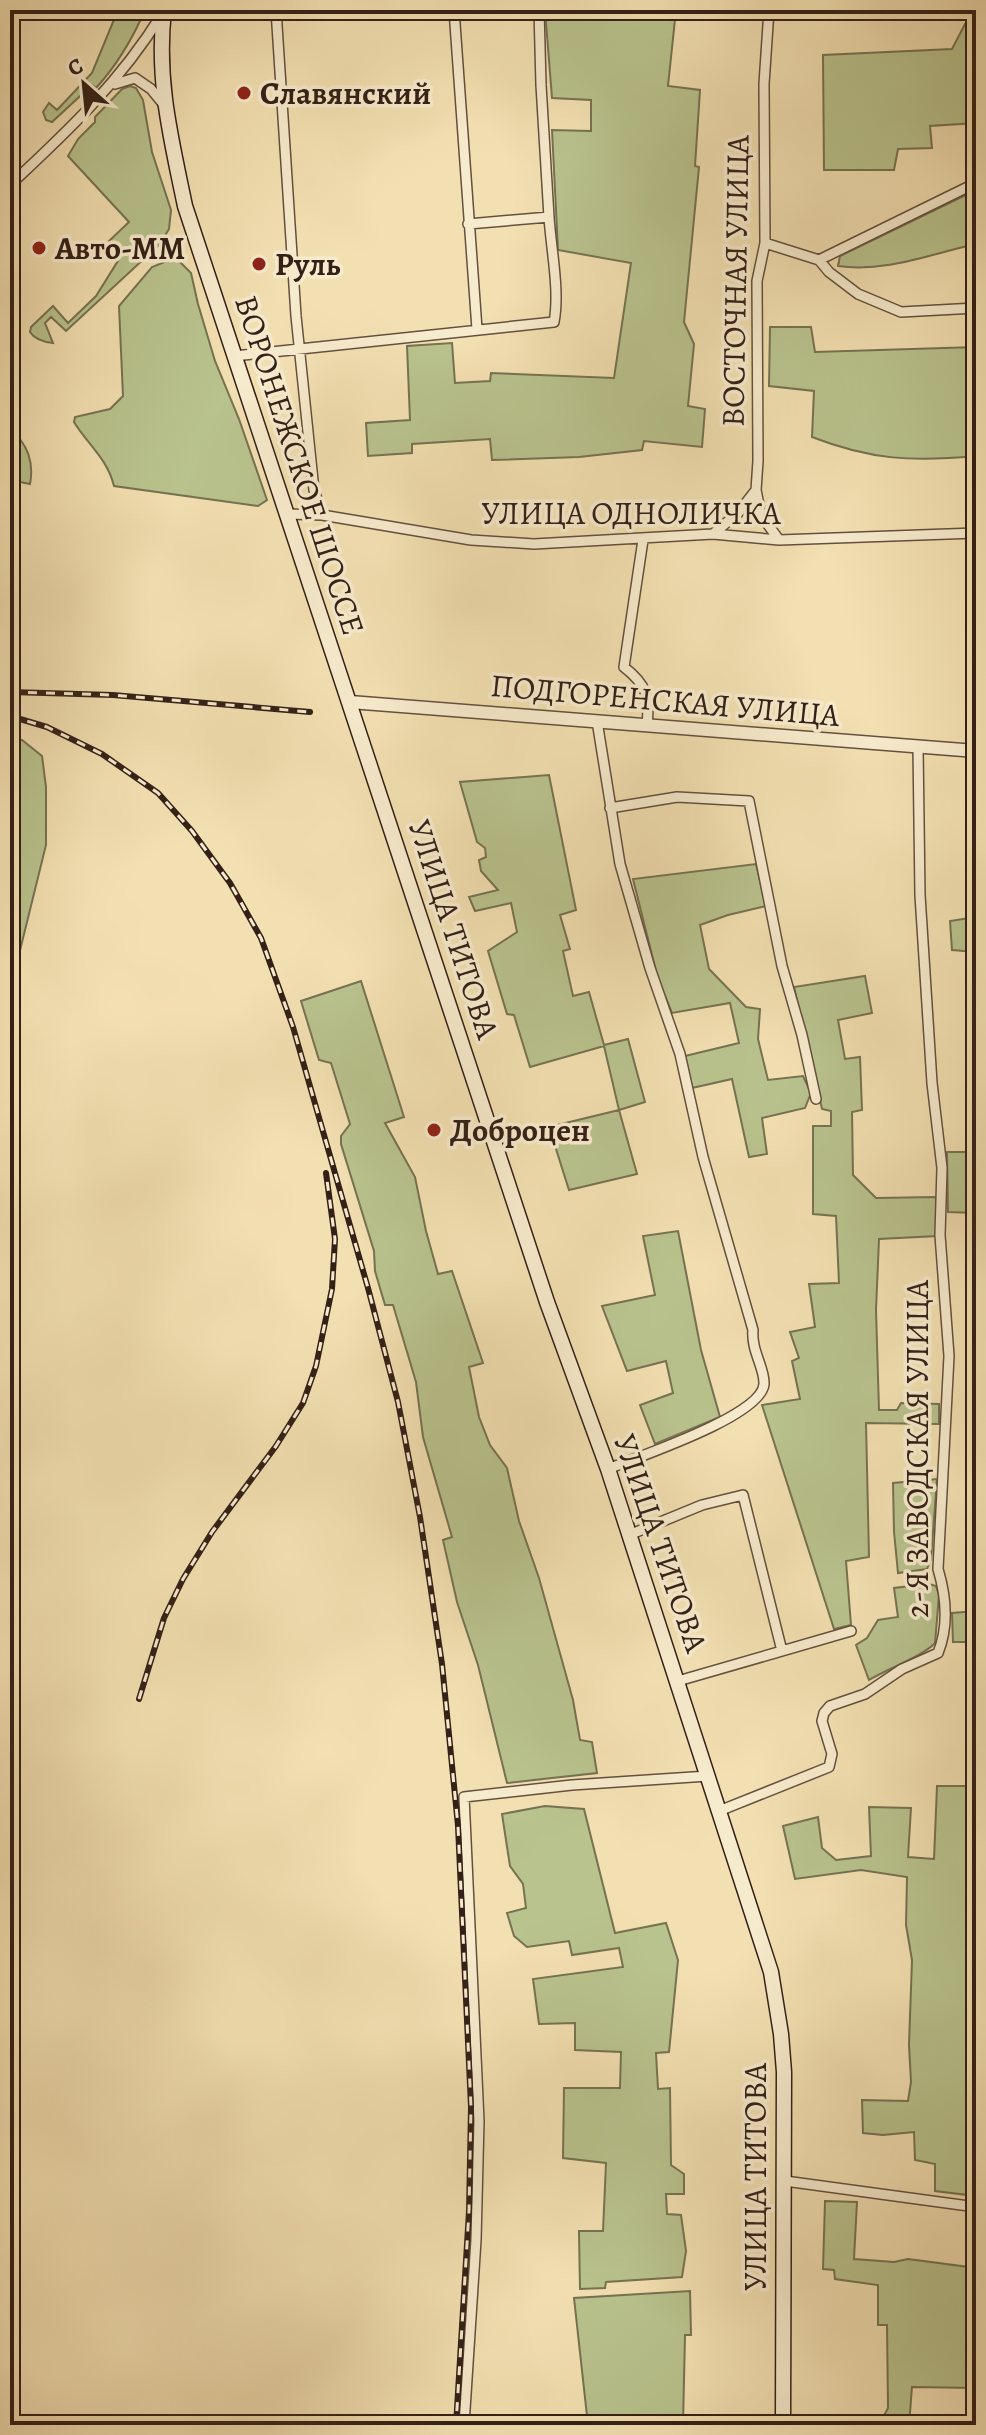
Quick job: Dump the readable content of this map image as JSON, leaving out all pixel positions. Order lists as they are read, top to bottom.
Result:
{
  "streets": {
    "main road": ["ВОРОНЕЖСКОЕ ШОССЕ", "УЛИЦА ТИТОВА"],
    "street": [
      "ВОСТОЧНАЯ УЛИЦА",
      "УЛИЦА ОДНОЛИЧКА",
      "ПОДГОРЕНСКАЯ УЛИЦА",
      "2-Я ЗАВОДСКАЯ УЛИЦА"
    ]
  },
  "crossings": [
    ["ВОРОНЕЖСКОЕ ШОССЕ", "УЛИЦА ОДНОЛИЧКА"],
    ["ВОРОНЕЖСКОЕ ШОССЕ", "ПОДГОРЕНСКАЯ УЛИЦА"],
    ["ВОРОНЕЖСКОЕ ШОССЕ", "УЛИЦА ТИТОВА"],
    ["ПОДГОРЕНСКАЯ УЛИЦА", "УЛИЦА ТИТОВА"],
    ["ПОДГОРЕНСКАЯ УЛИЦА", "2-Я ЗАВОДСКАЯ УЛИЦА"],
    ["УЛИЦА ТИТОВА", "2-Я ЗАВОДСКАЯ УЛИЦА"]
  ],
  "places": [
    "Славянский",
    "Авто-ММ",
    "Руль",
    "Доброцен"
  ],
  "north": "top left"
}
